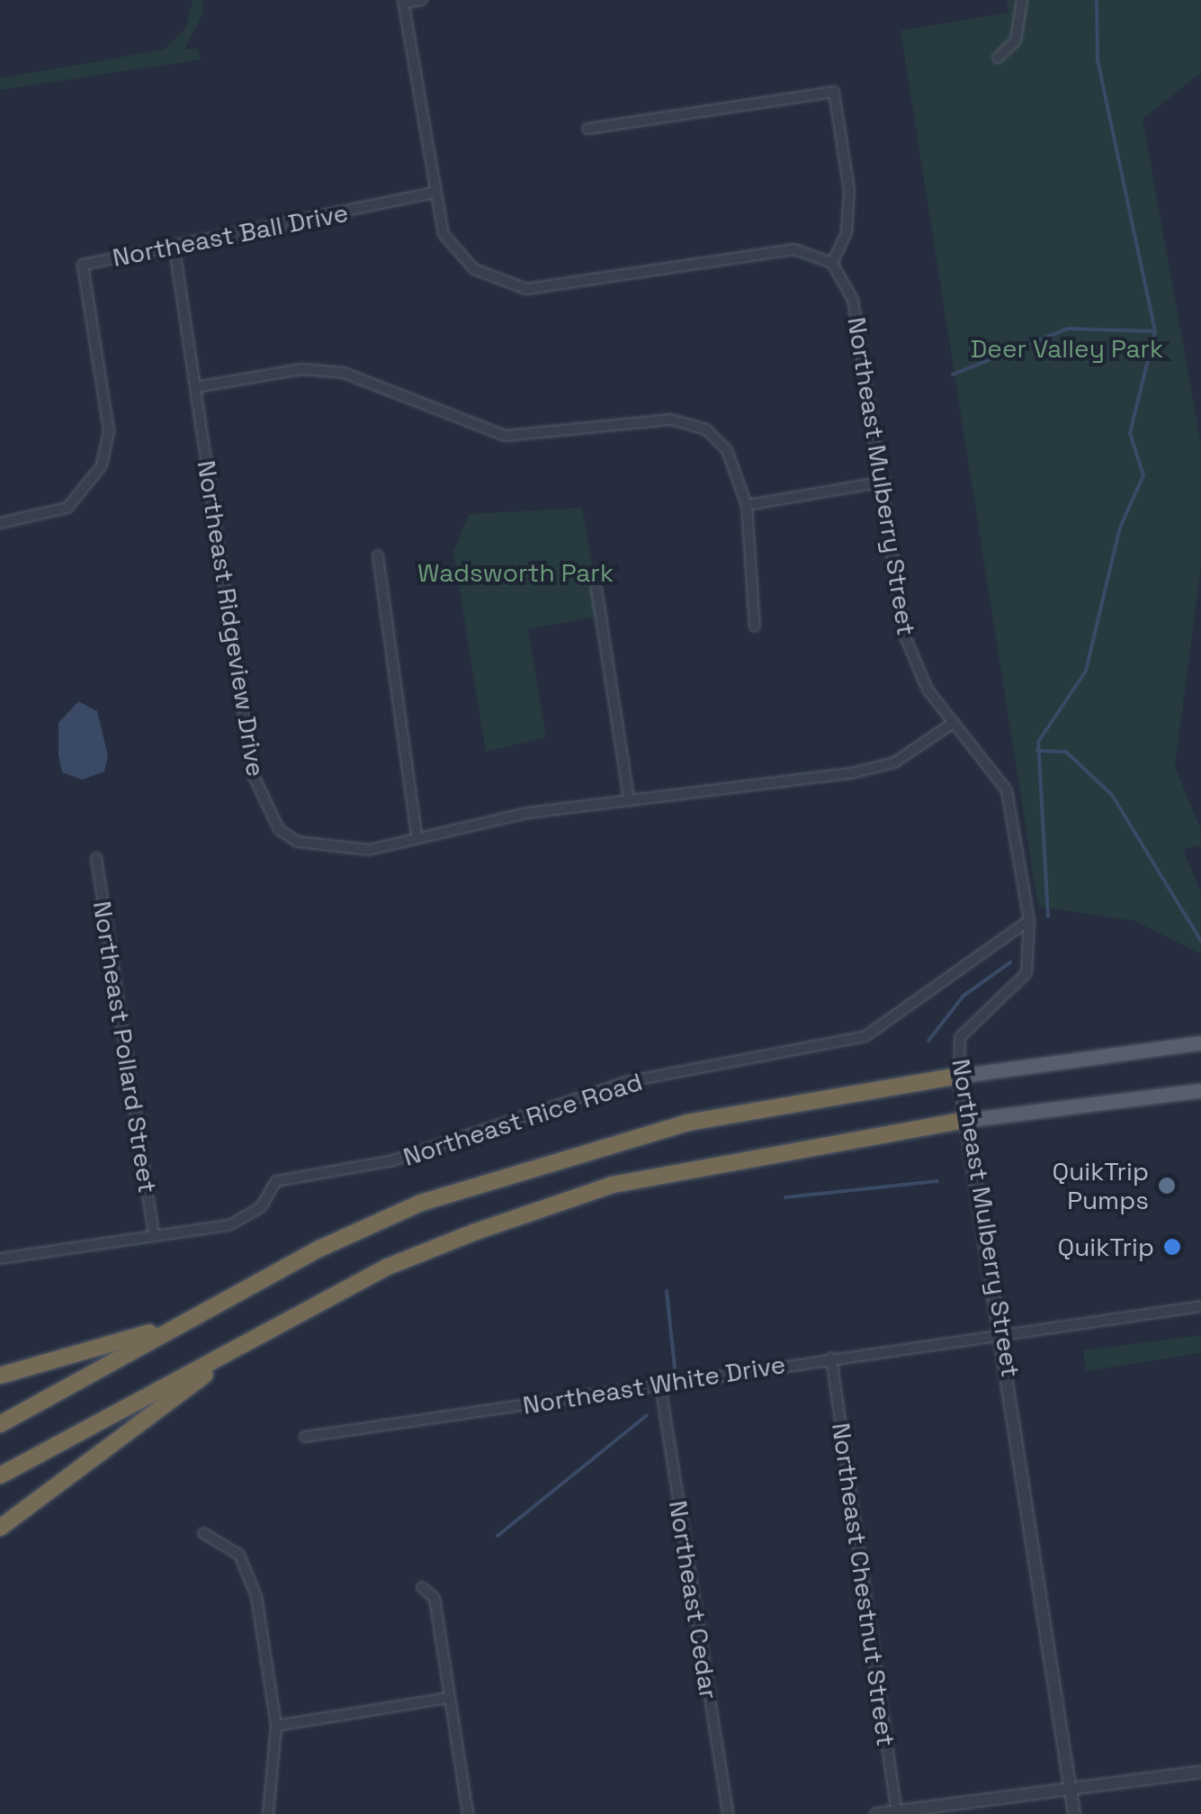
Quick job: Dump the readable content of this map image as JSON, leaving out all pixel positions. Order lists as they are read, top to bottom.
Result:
{
  "streets": {
    "street": [
      "Northeast Ball Drive",
      "Northeast Mulberry Street",
      "Northeast Ridgeview Drive",
      "Northeast Pollard Street",
      "Northeast Rice Road",
      "Northeast White Drive",
      "Northeast Chestnut Street",
      "Northeast Cedar"
    ]
  },
  "crossings": [
    ["Northeast Ball Drive", "Northeast Ridgeview Drive"],
    ["Northeast Mulberry Street", "Northeast Ridgeview Drive"],
    ["Northeast Mulberry Street", "Northeast Rice Road"],
    ["Northeast Mulberry Street", "Northeast White Drive"],
    ["Northeast Pollard Street", "Northeast Rice Road"],
    ["Northeast White Drive", "Northeast Chestnut Street"],
    ["Northeast White Drive", "Northeast Cedar"]
  ],
  "parks": ["Deer Valley Park", "Wadsworth Park"],
  "places": ["QuikTrip Pumps", "QuikTrip"]
}
